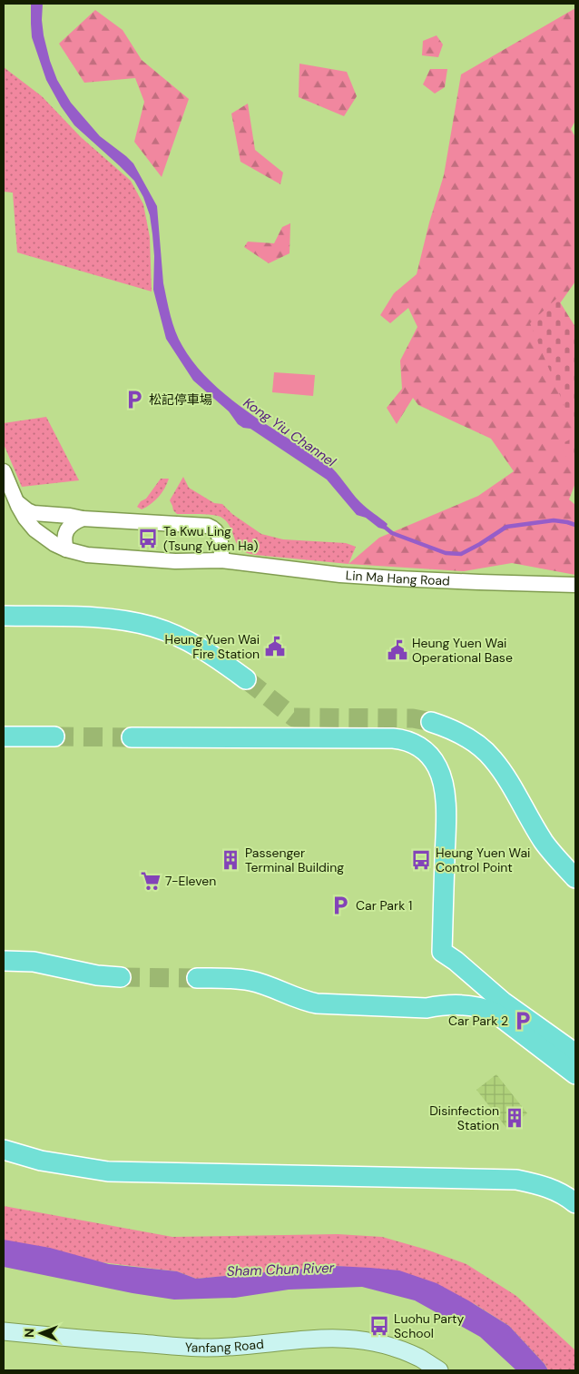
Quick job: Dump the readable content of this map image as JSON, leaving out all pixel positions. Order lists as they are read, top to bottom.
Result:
{
  "streets": {
    "main road": ["Yanfang Road"],
    "street": ["Lin Ma Hang Road"]
  },
  "water": ["Kong Yiu Channel", "Sham Chun River"],
  "places": {
    "parking": ["松記停車場", "Car Park 1", "Car Park 2"],
    "bus stop": ["Ta Kwu Ling (Tsung Yuen Ha)", "Heung Yuen Wai Control Point", "Luohu Party School"],
    "public building": ["Heung Yuen Wai Fire Station", "Heung Yuen Wai Operational Base"],
    "building": ["Passenger Terminal Building", "Disinfection Station"],
    "supermarket": ["7-Eleven"]
  },
  "north": "left"
}
